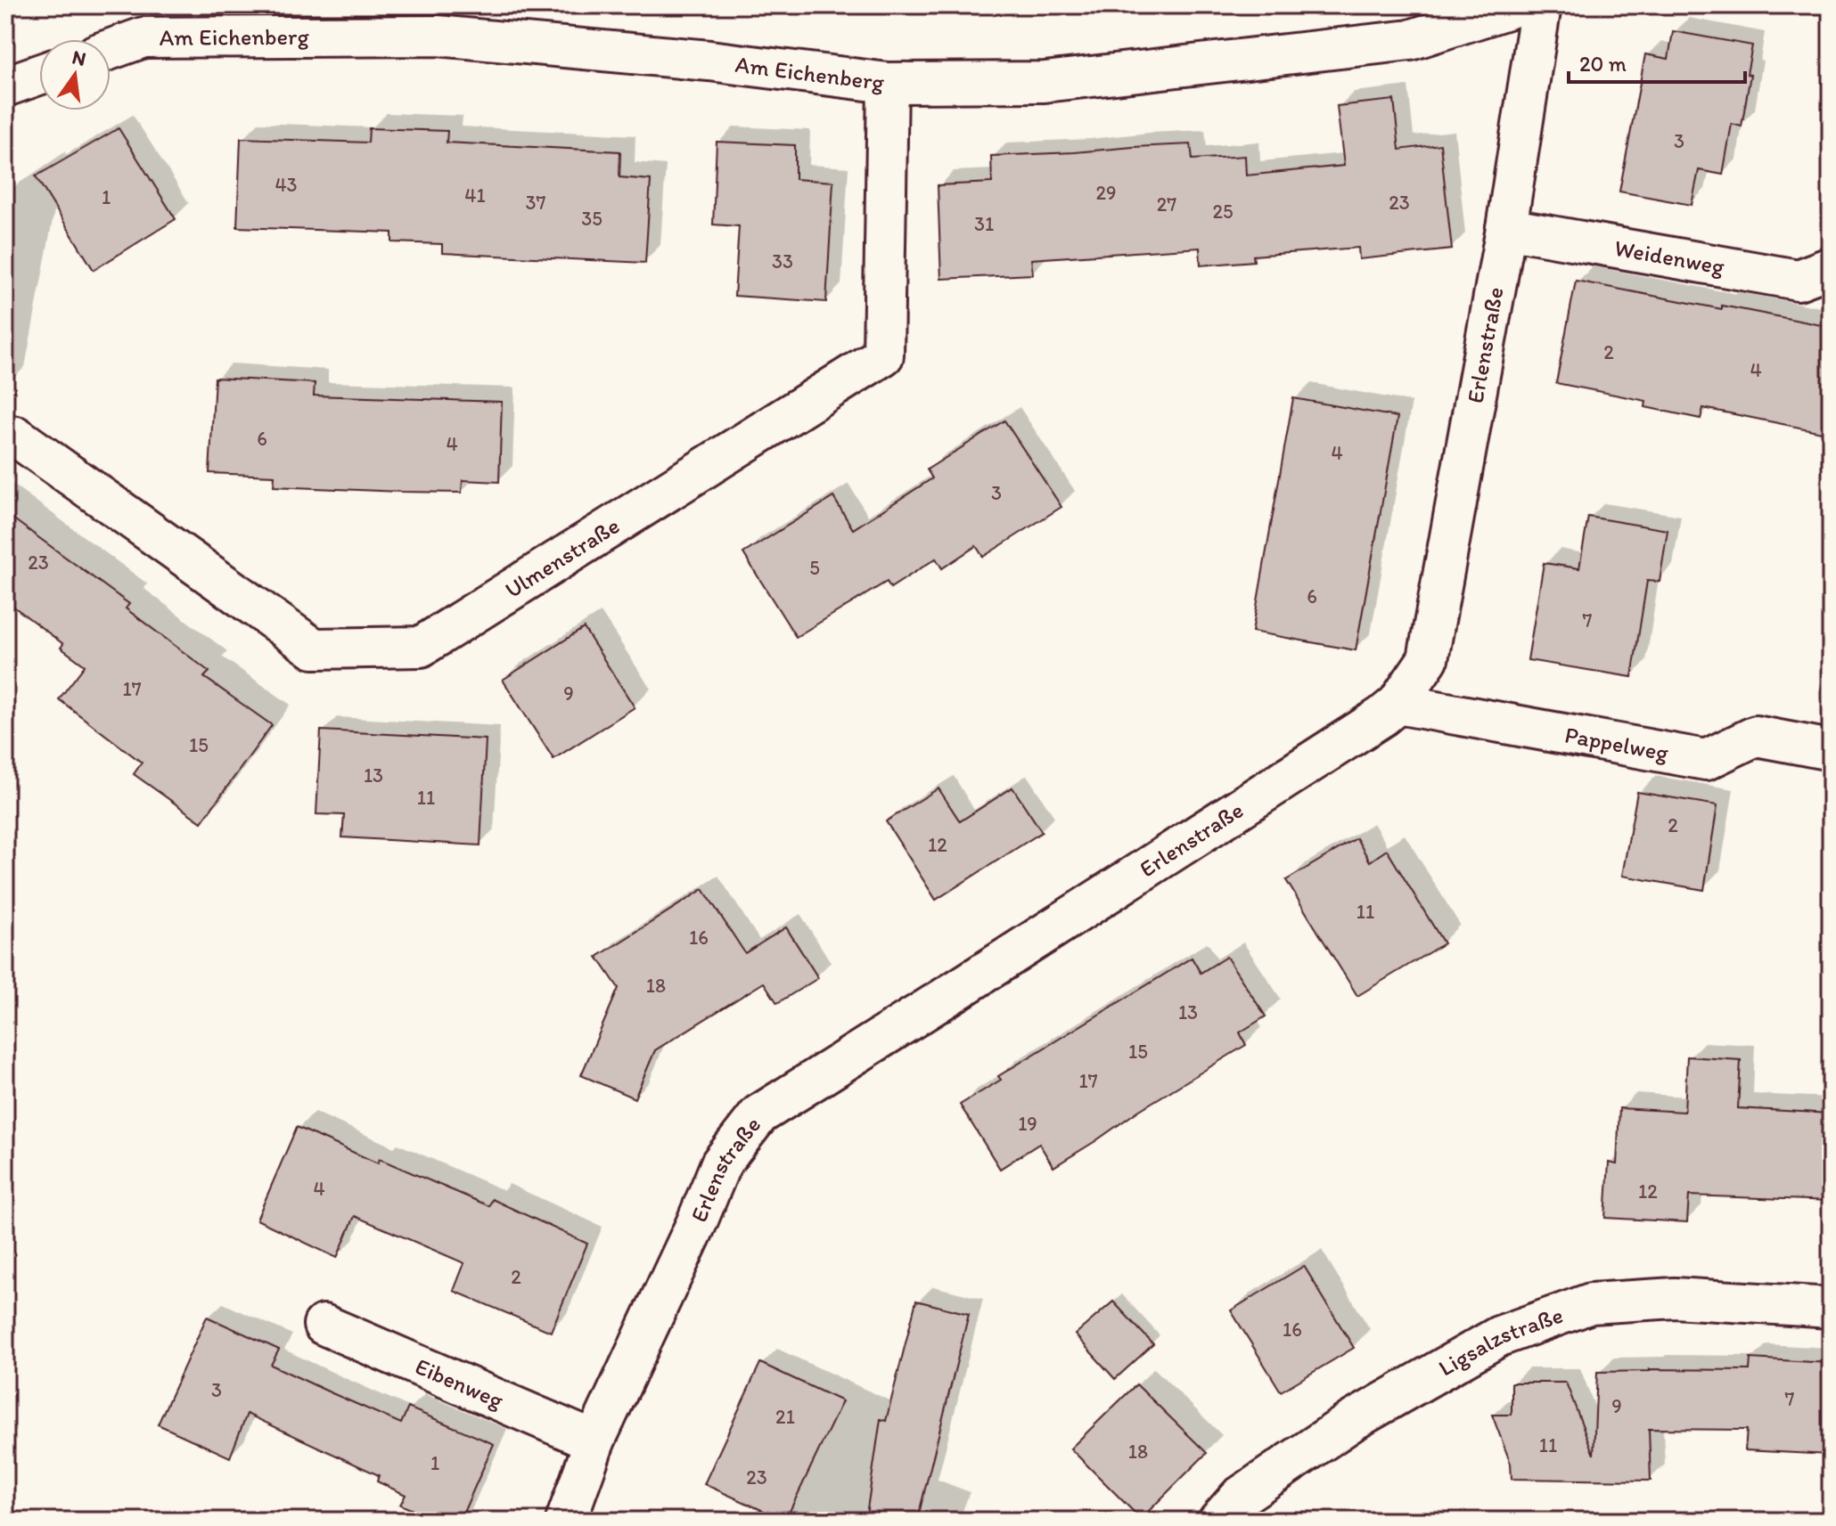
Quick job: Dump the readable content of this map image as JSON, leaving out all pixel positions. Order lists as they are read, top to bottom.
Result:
{
  "streets": {
    "street": [
      "Am Eichenberg",
      "Weidenweg",
      "Erlenstraße",
      "Ulmenstraße",
      "Pappelweg",
      "Ligsalzstraße",
      "Eibenweg"
    ]
  },
  "crossings": [
    ["Am Eichenberg", "Ulmenstraße"],
    ["Weidenweg", "Erlenstraße"],
    ["Erlenstraße", "Pappelweg"],
    ["Erlenstraße", "Eibenweg"]
  ],
  "house_numbers": [
    "3",
    "43",
    "29",
    "41",
    "1",
    "37",
    "23",
    "27",
    "25",
    "35",
    "31",
    "33",
    "2",
    "4",
    "6",
    "4",
    "4",
    "3",
    "23",
    "5",
    "6",
    "7",
    "17",
    "9",
    "15",
    "13",
    "11",
    "2",
    "12",
    "11",
    "16",
    "18",
    "13",
    "15",
    "17",
    "19",
    "4",
    "12",
    "2",
    "16",
    "3",
    "7",
    "9",
    "21",
    "11",
    "18",
    "1",
    "23"
  ],
  "scale_bar": "20 m",
  "north": "top"
}
